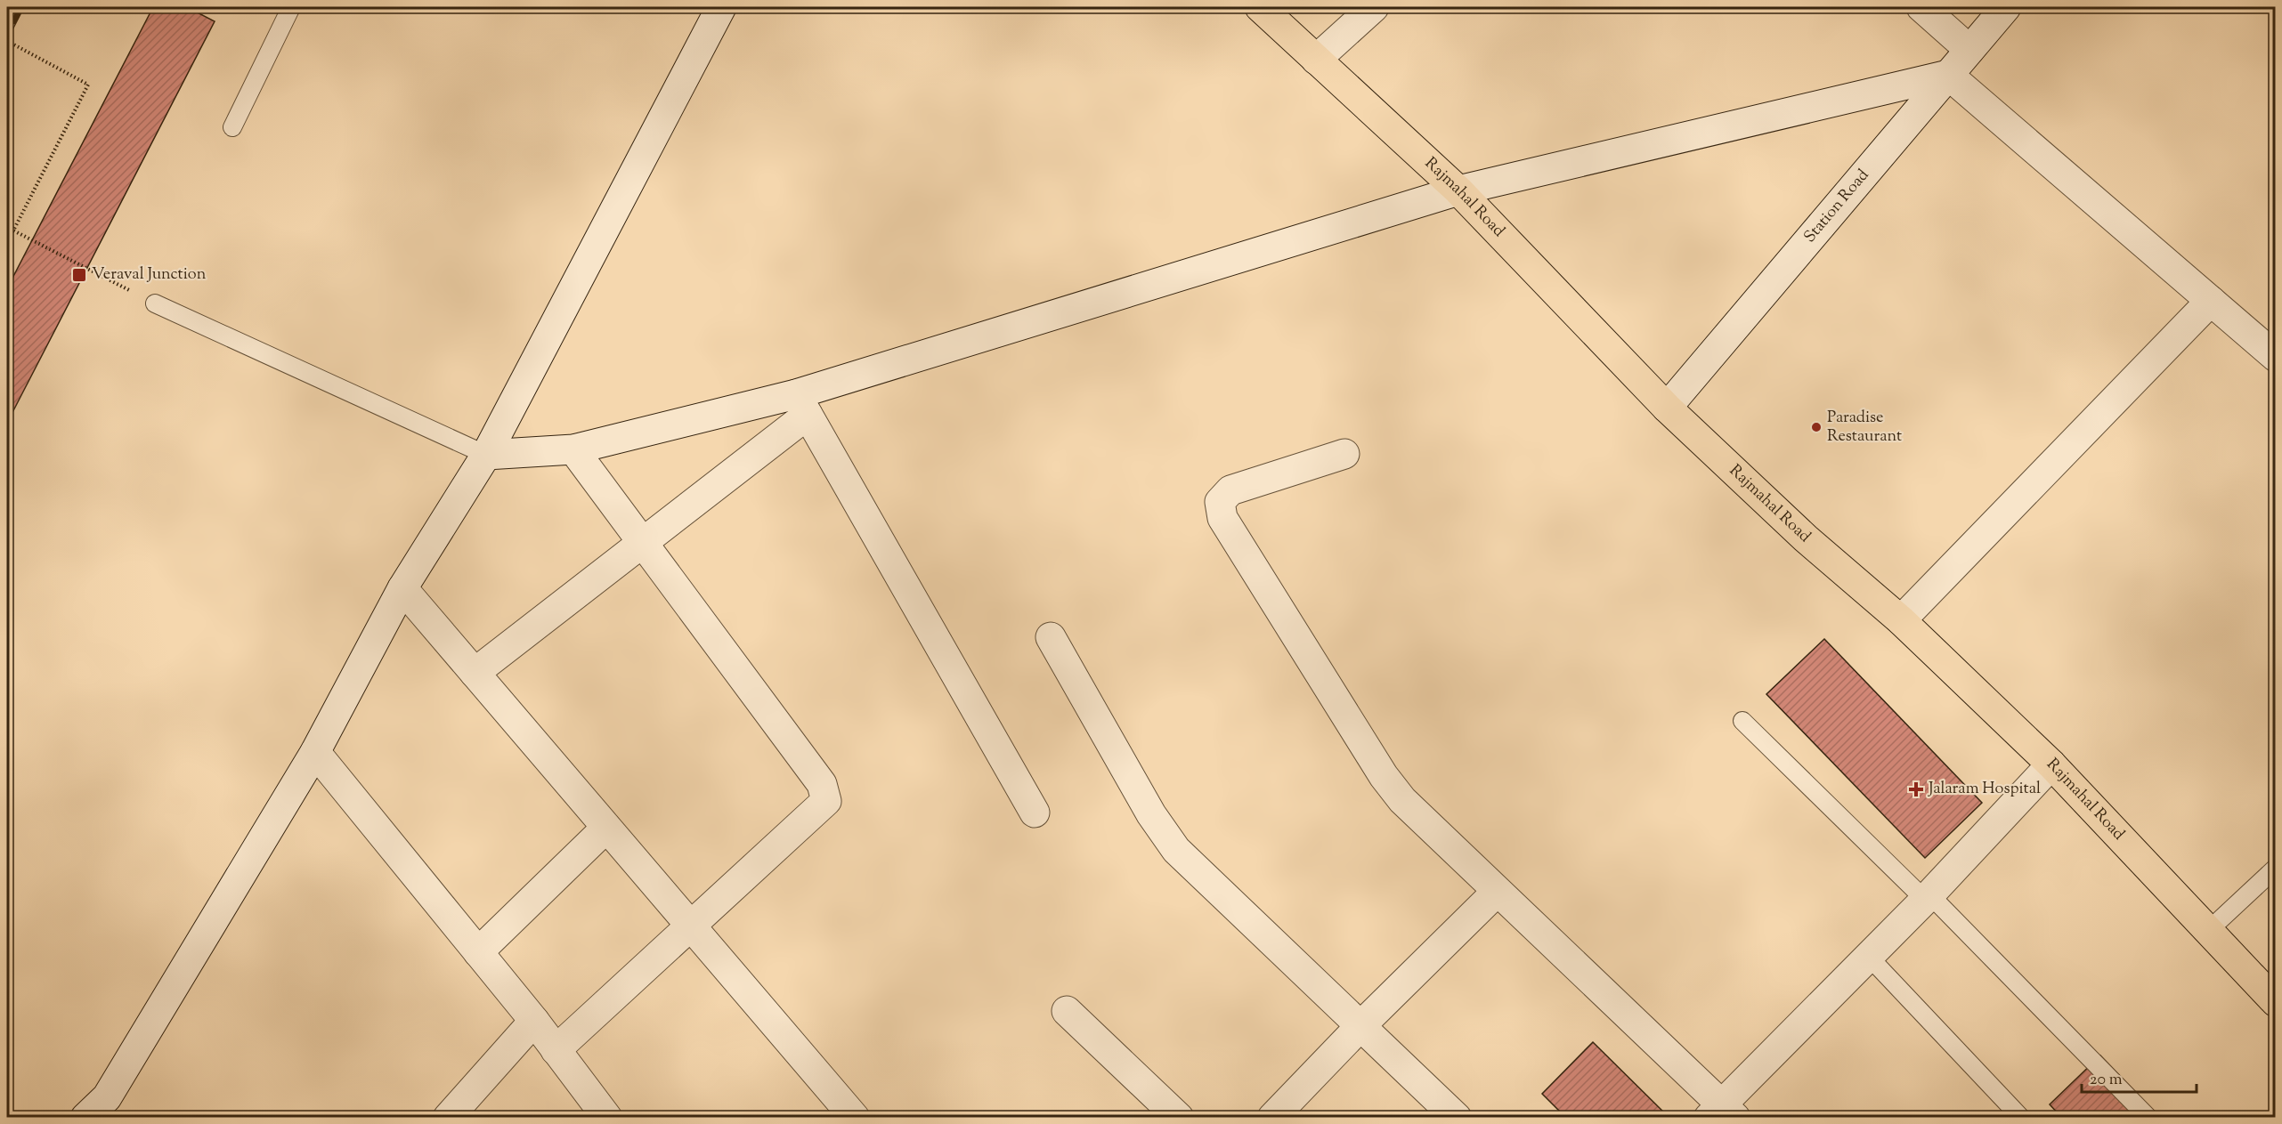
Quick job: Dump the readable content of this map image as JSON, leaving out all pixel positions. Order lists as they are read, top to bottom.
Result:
{
  "streets": {
    "main road": ["Rajmahal Road"],
    "street": ["Station Road"]
  },
  "crossings": [
    ["Rajmahal Road", "Station Road"]
  ],
  "places": {
    "transit": ["Veraval Junction"],
    "other": ["Paradise Restaurant"],
    "health": ["Jalaram Hospital"]
  },
  "scale_bar": "20 m"
}
